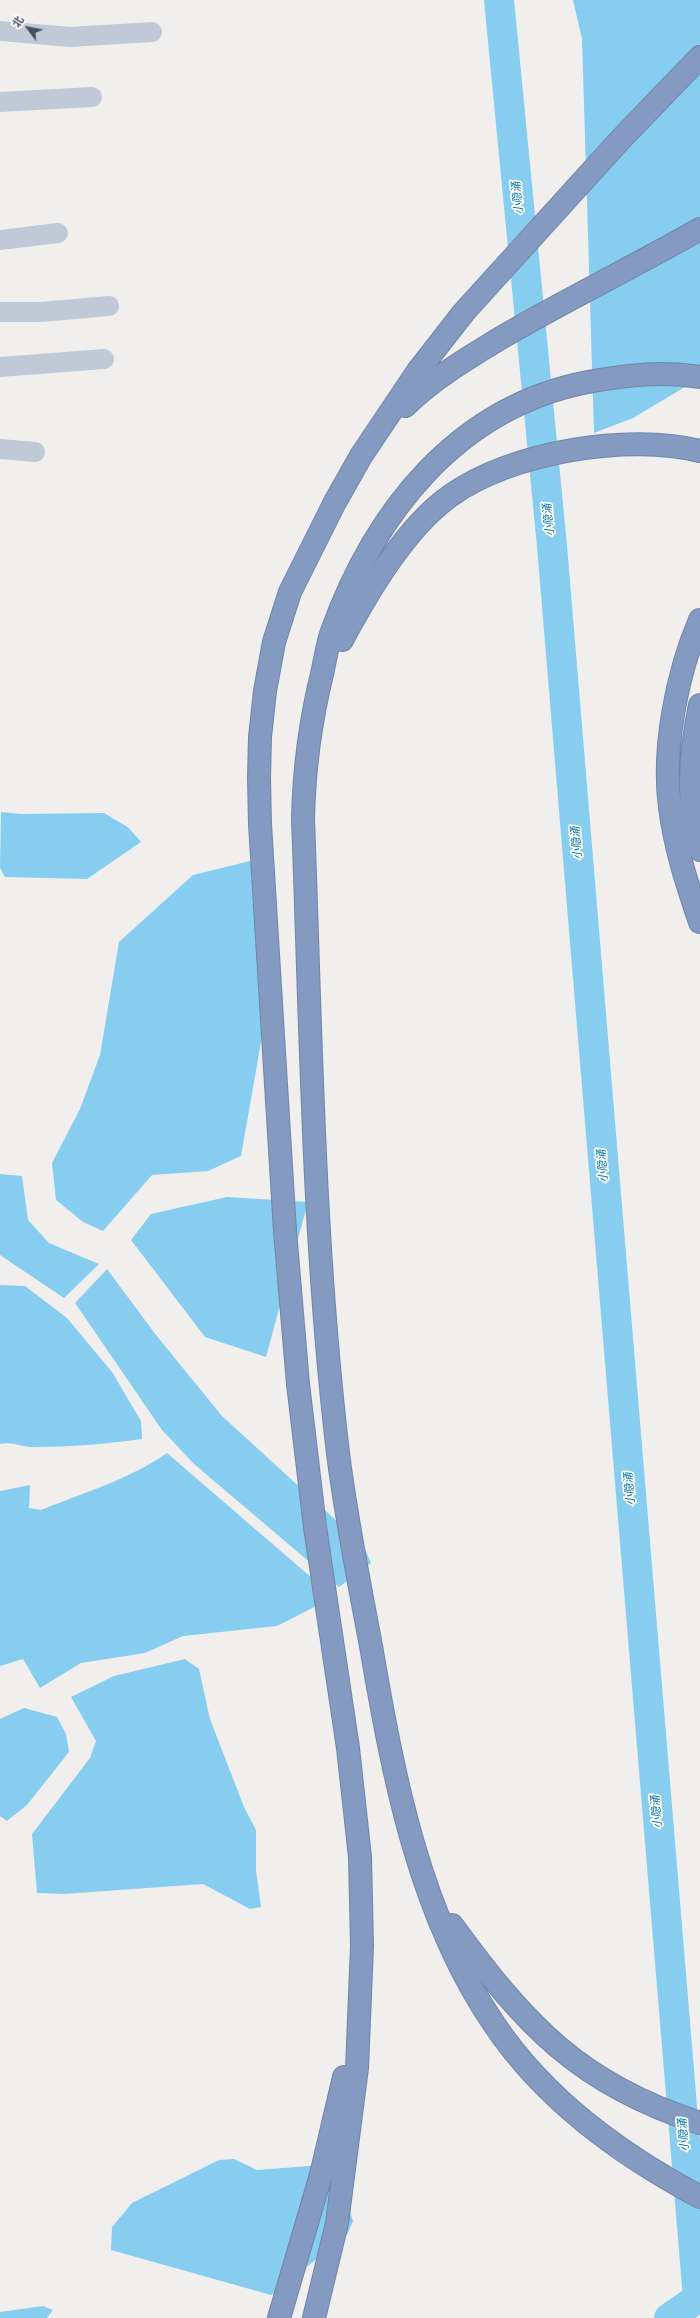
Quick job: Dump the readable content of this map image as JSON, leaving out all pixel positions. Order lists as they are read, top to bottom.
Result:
{
  "water": ["小隐涌"],
  "north": "top left"
}
